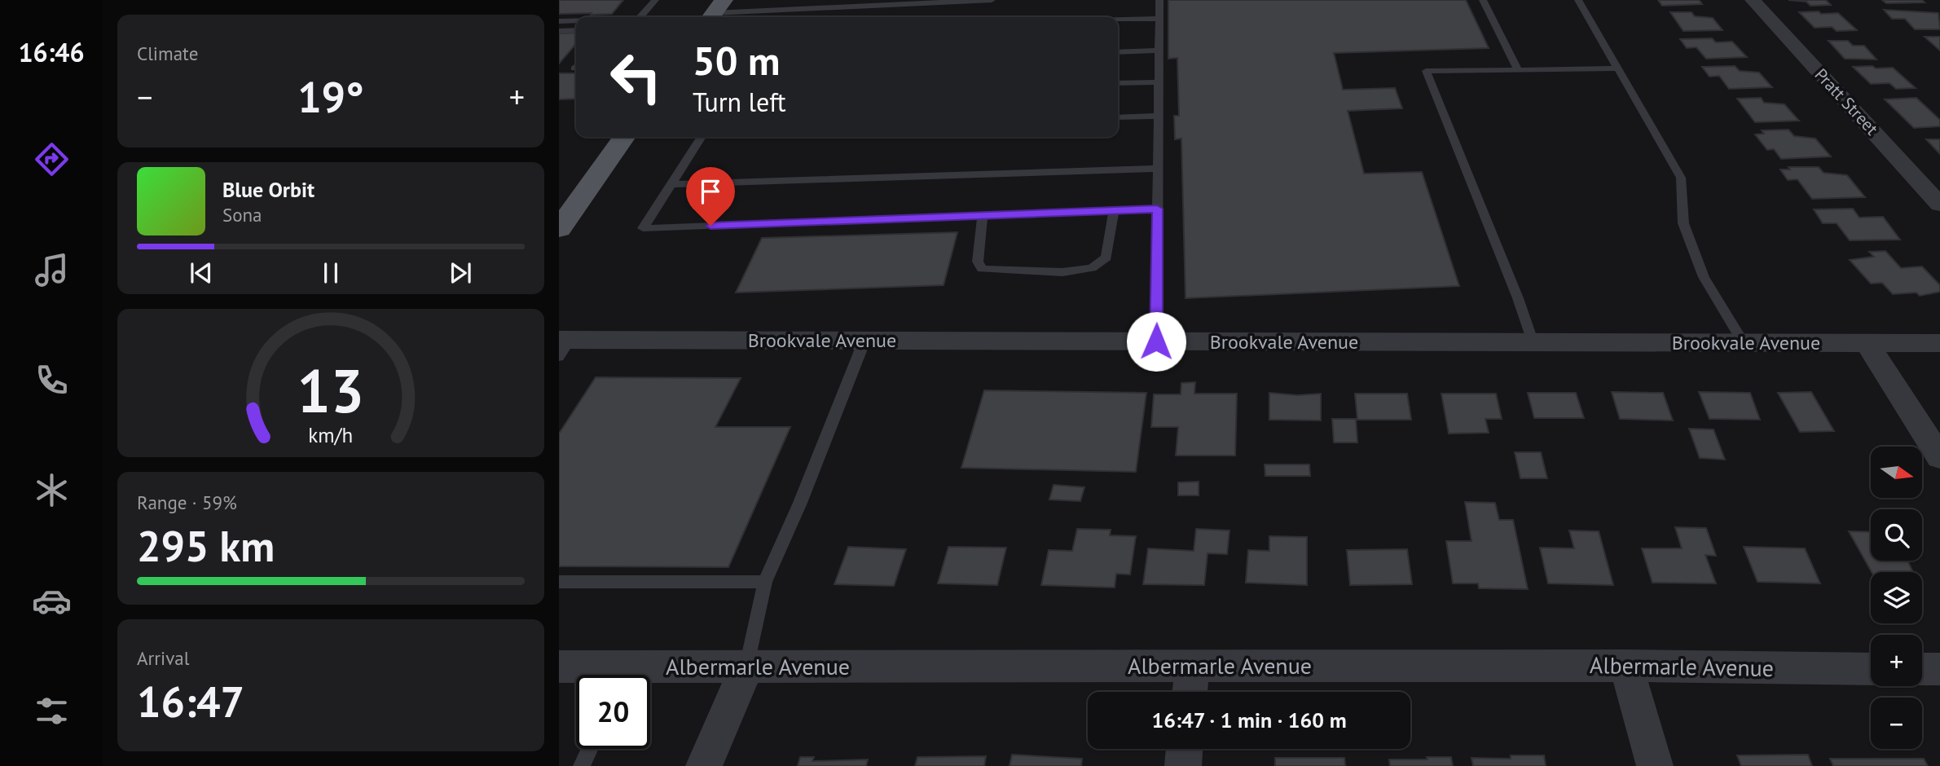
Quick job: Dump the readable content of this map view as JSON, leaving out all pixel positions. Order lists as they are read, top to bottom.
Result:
{
  "streets": {
    "street": ["Pratt Street", "Brookvale Avenue", "Albermarle Avenue"]
  },
  "north": "right",
  "page": {
    "tabs": "16:46",
    "tile": [
      "Climate",
      ["Range · 59%", "295 km"],
      ["Arrival", "16:47"]
    ],
    "turn": ["50 m", "Turn left"],
    "heat": ["−", "19°", "+"],
    "song": ["Blue Orbit", "Sona"],
    "map_buttons": ["+", "−"],
    "limit": "20",
    "trip": "16:47 · 1 min · 160 m",
    "gauge": ["13", "km/h"]
  }
}
